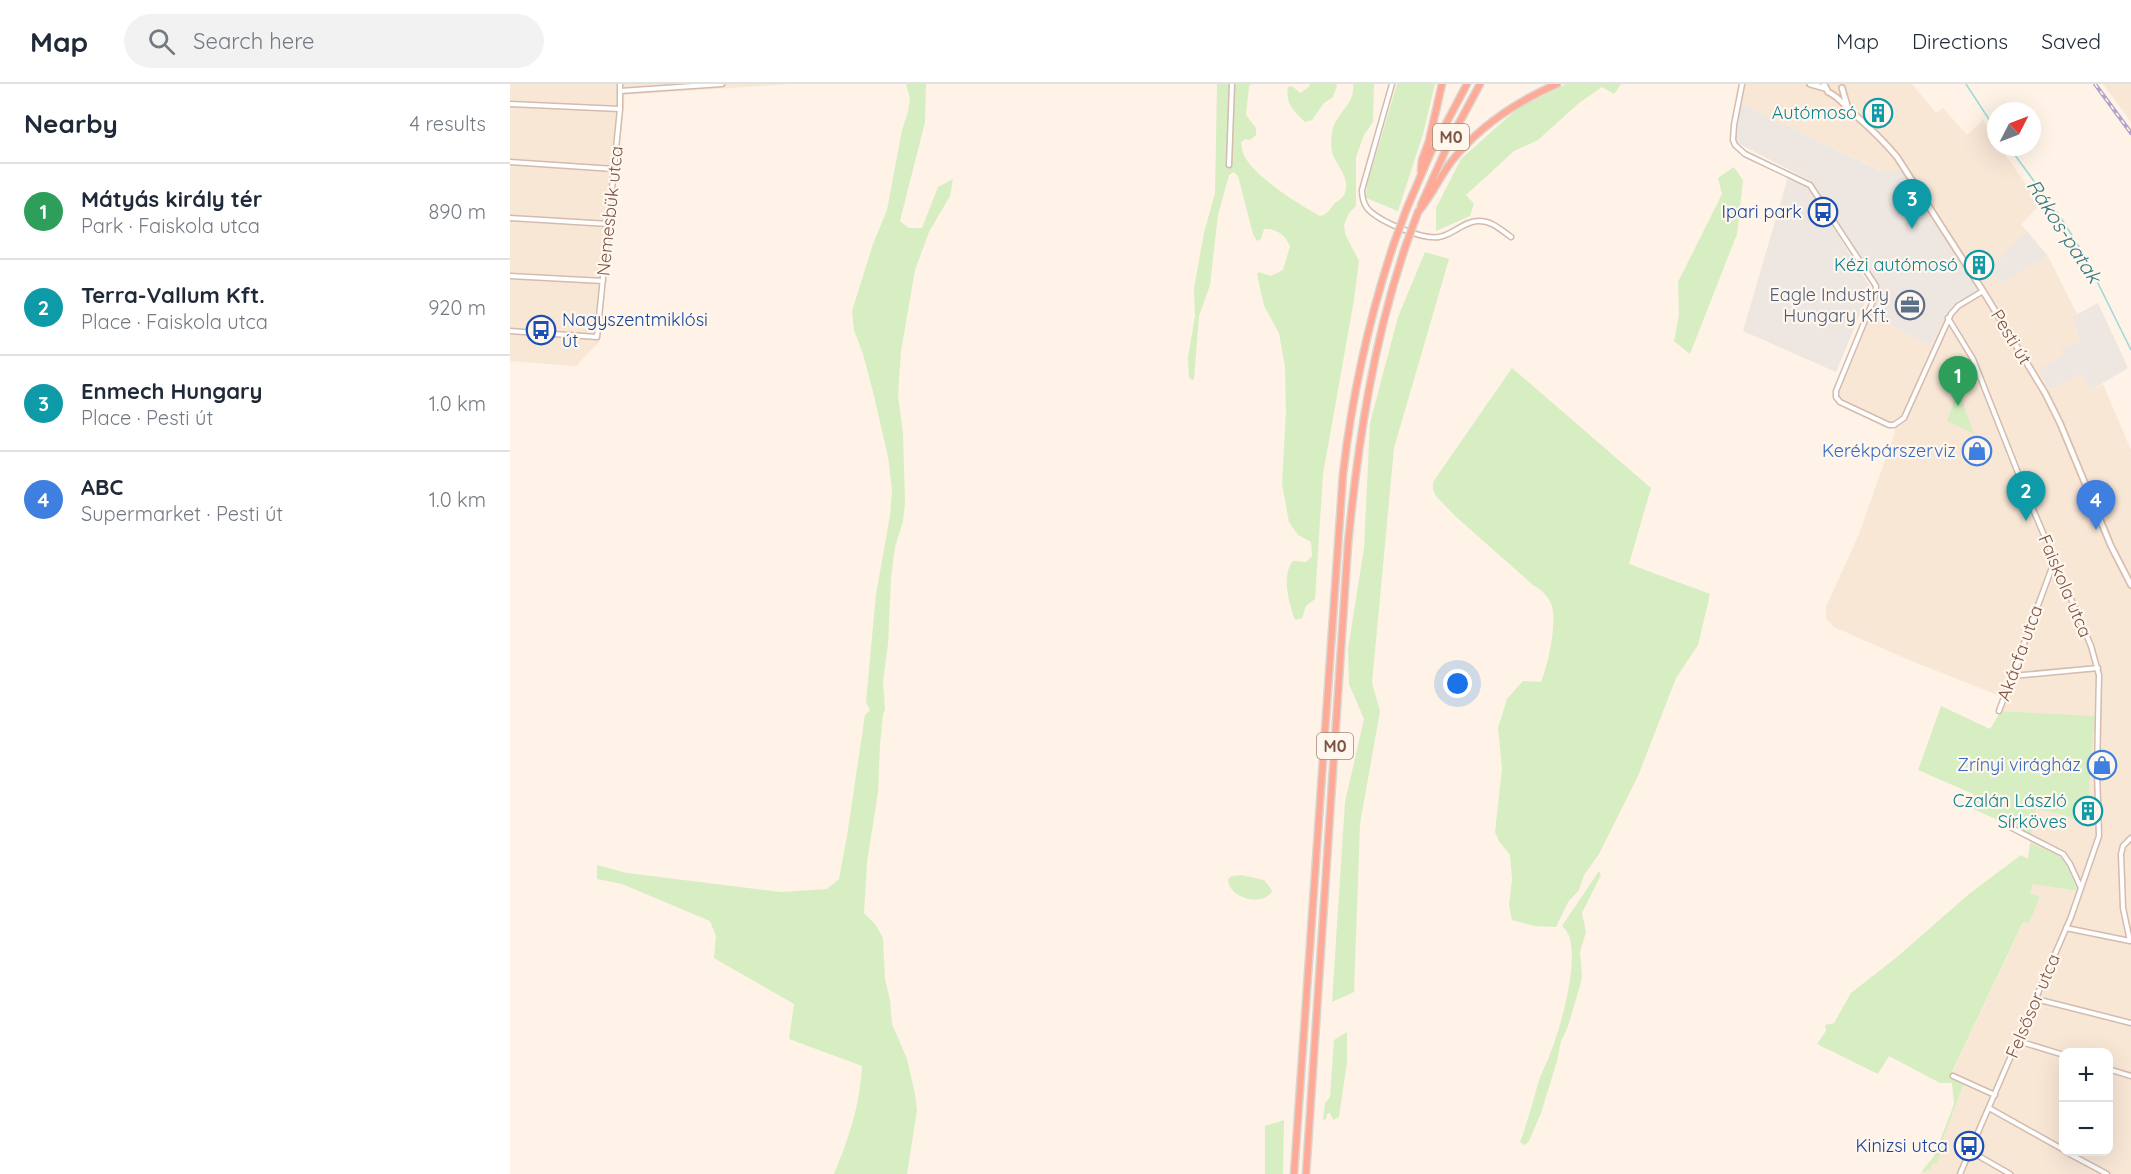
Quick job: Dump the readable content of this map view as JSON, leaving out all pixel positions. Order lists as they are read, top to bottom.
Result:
{
  "streets": {
    "highway": ["M0"],
    "main road": ["Pesti út"],
    "street": [
      "Nemesbük utca",
      "Faiskola utca",
      "Akácfa utca",
      "Felsősor utca"
    ]
  },
  "crossings": [
    ["Faiskola utca", "Akácfa utca"],
    ["Faiskola utca", "Felsősor utca"]
  ],
  "water": ["Rákos-patak"],
  "places": {
    "building": ["Autómosó", "Kézi autómosó", "Czalán László Sírköves"],
    "bus stop": ["Ipari park", "Nagyszentmiklósi út", "Kinizsi utca"],
    "office": ["Eagle Industry Hungary Kft."],
    "shop": ["Kerékpárszerviz", "Zrínyi virágház"]
  },
  "north": "top right",
  "page": {
    "header": "Map",
    "search": "Search here",
    "nav": ["Map", "Directions", "Saved"],
    "heading": ["Nearby", "4 results"],
    "list": [
      {
        "mark": "1",
        "name": "Mátyás király tér",
        "note": "Park · Faiskola utca",
        "value": "890 m"
      },
      {
        "mark": "2",
        "name": "Terra-Vallum Kft.",
        "note": "Place · Faiskola utca",
        "value": "920 m"
      },
      {
        "mark": "3",
        "name": "Enmech Hungary",
        "note": "Place · Pesti út",
        "value": "1.0 km"
      },
      {
        "mark": "4",
        "name": "ABC",
        "note": "Supermarket · Pesti út",
        "value": "1.0 km"
      }
    ],
    "pins": [
      "3",
      "1",
      "2",
      "4"
    ],
    "map_buttons": ["+", "−"]
  }
}
